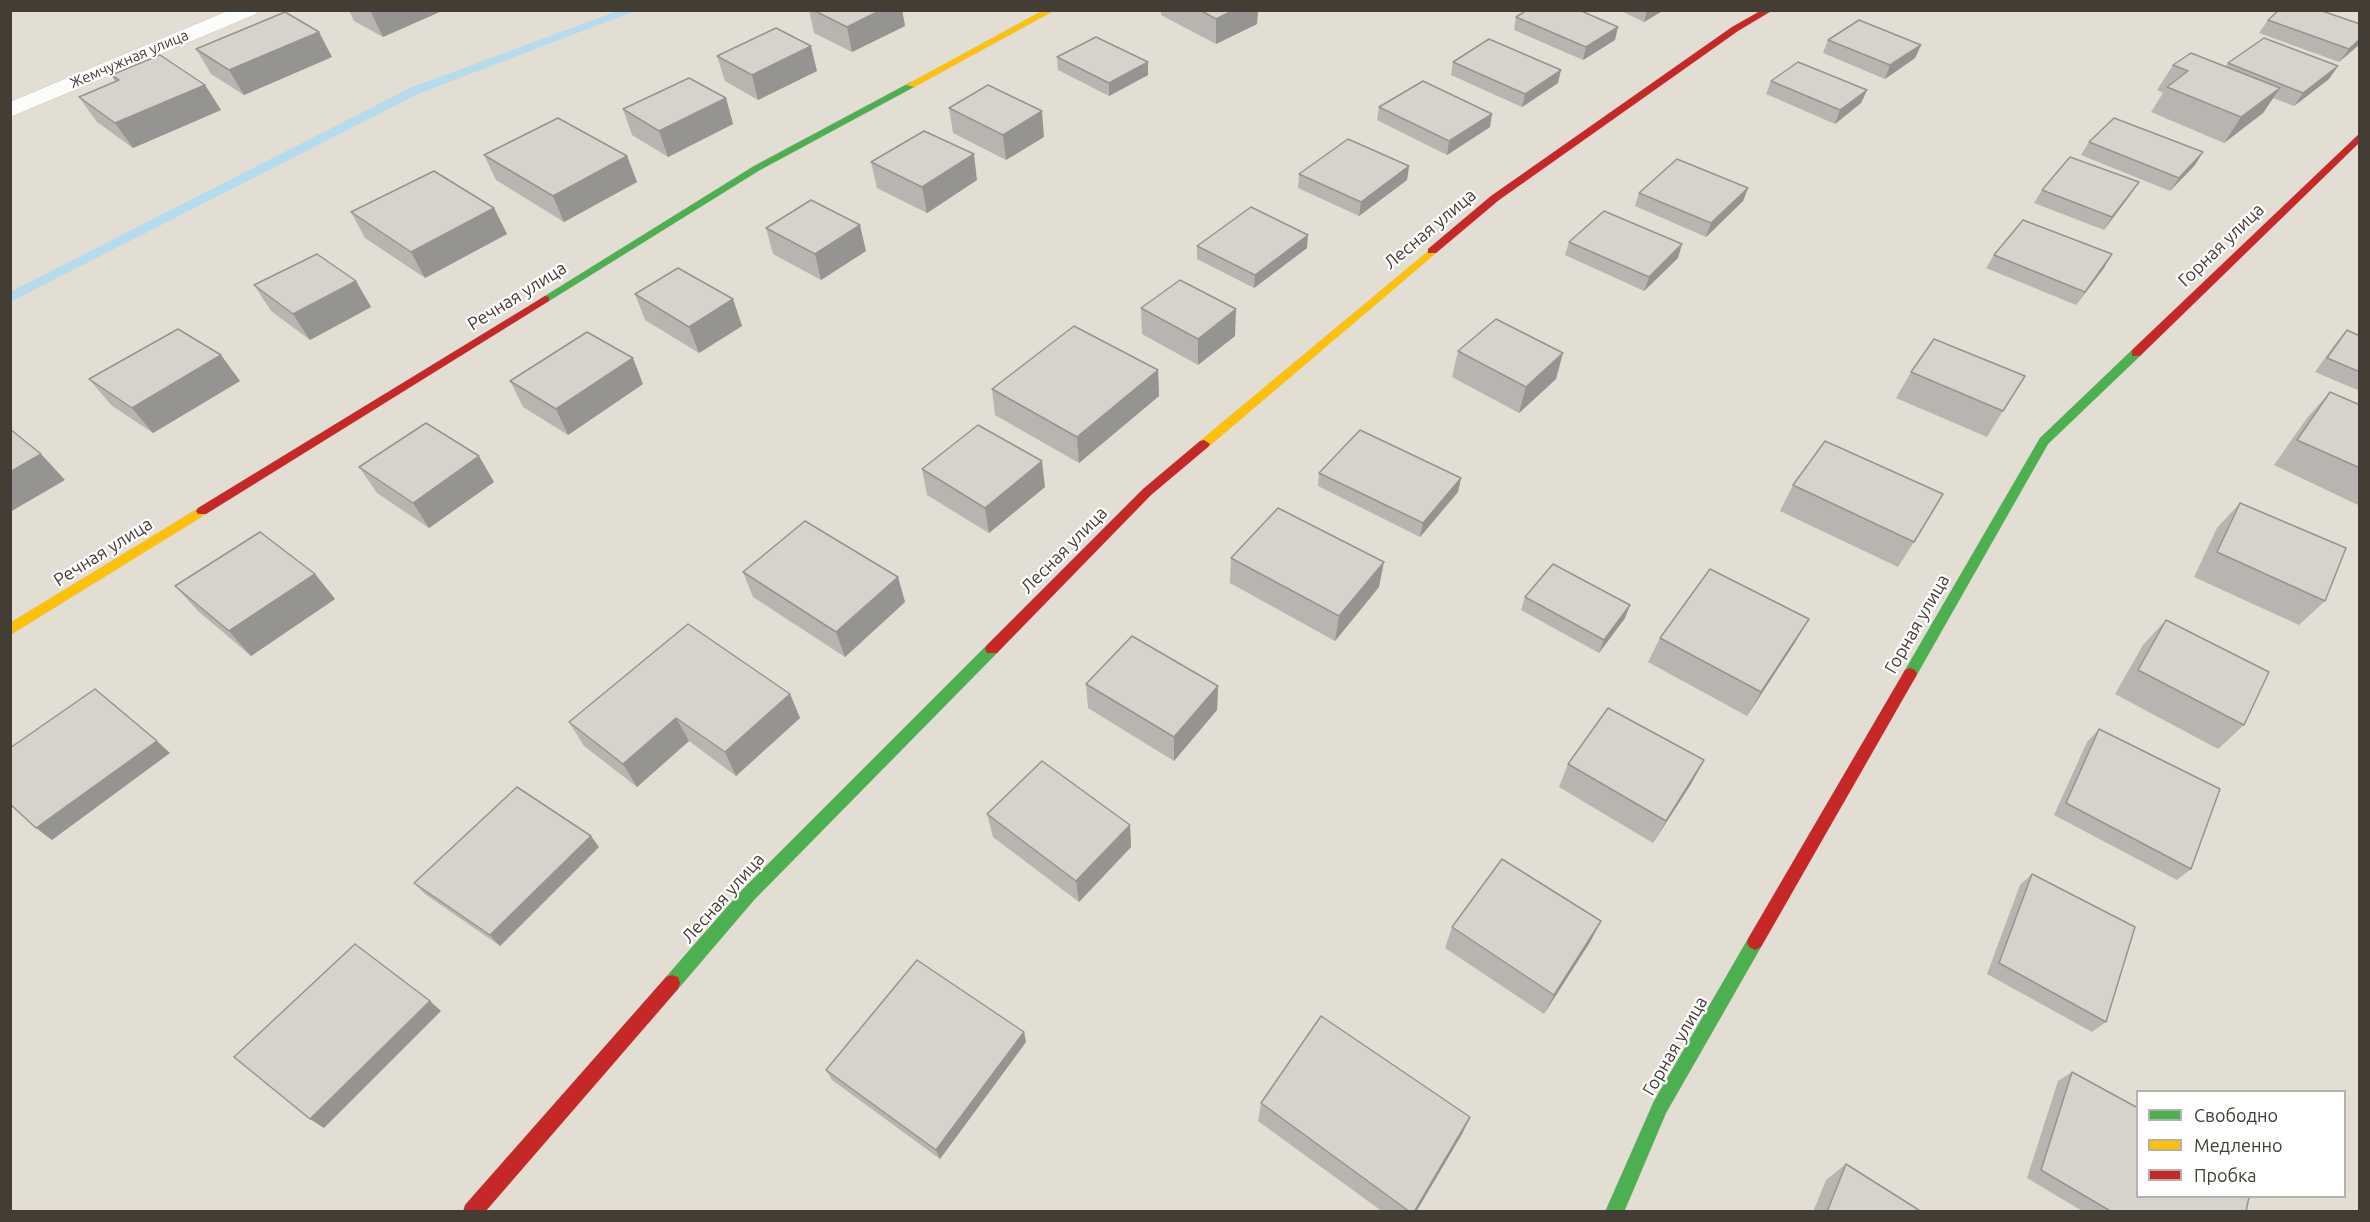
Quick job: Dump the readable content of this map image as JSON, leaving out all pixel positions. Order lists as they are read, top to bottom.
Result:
{
  "streets": {
    "street": [
      "Жемчужная улица",
      "Лесная улица",
      "Горная улица",
      "Речная улица"
    ]
  },
  "legend": ["Свободно", "Медленно", "Пробка"]
}
